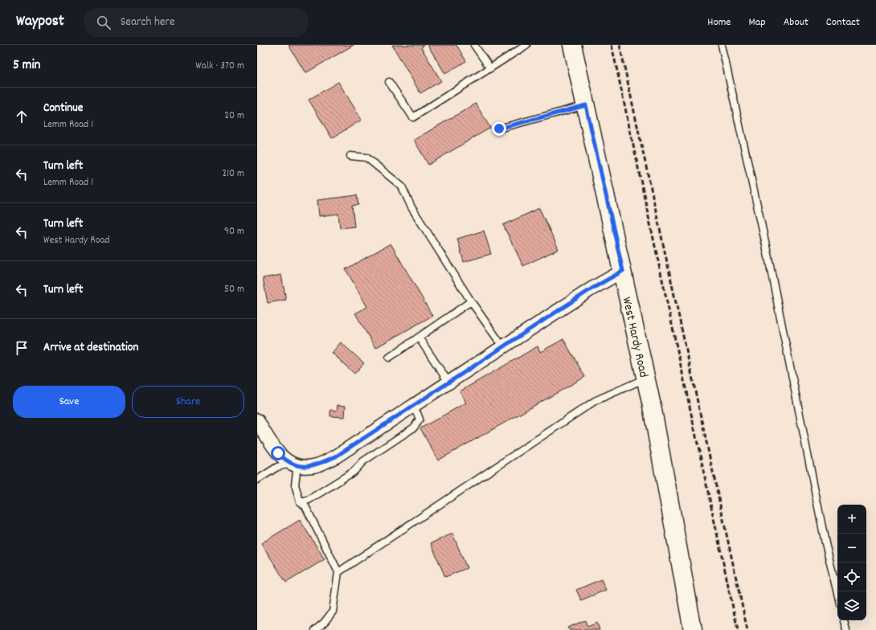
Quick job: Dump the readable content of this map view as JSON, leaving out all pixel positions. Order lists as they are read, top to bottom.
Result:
{
  "streets": {
    "main road": ["West Hardy Road"]
  },
  "page": {
    "header": "Waypost",
    "search": "Search here",
    "nav": [
      "Home",
      "Map",
      "About",
      "Contact"
    ],
    "heading": ["5 min", "Walk · 370 m"],
    "list": [
      ["Continue", "Lemm Road 1", "20 m"],
      ["Turn left", "Lemm Road 1", "210 m"],
      ["Turn left", "West Hardy Road", "90 m"],
      ["Turn left", "50 m"],
      "Arrive at destination"
    ],
    "buttons": ["Save", "Share"],
    "map_buttons": ["+", "−"]
  }
}
